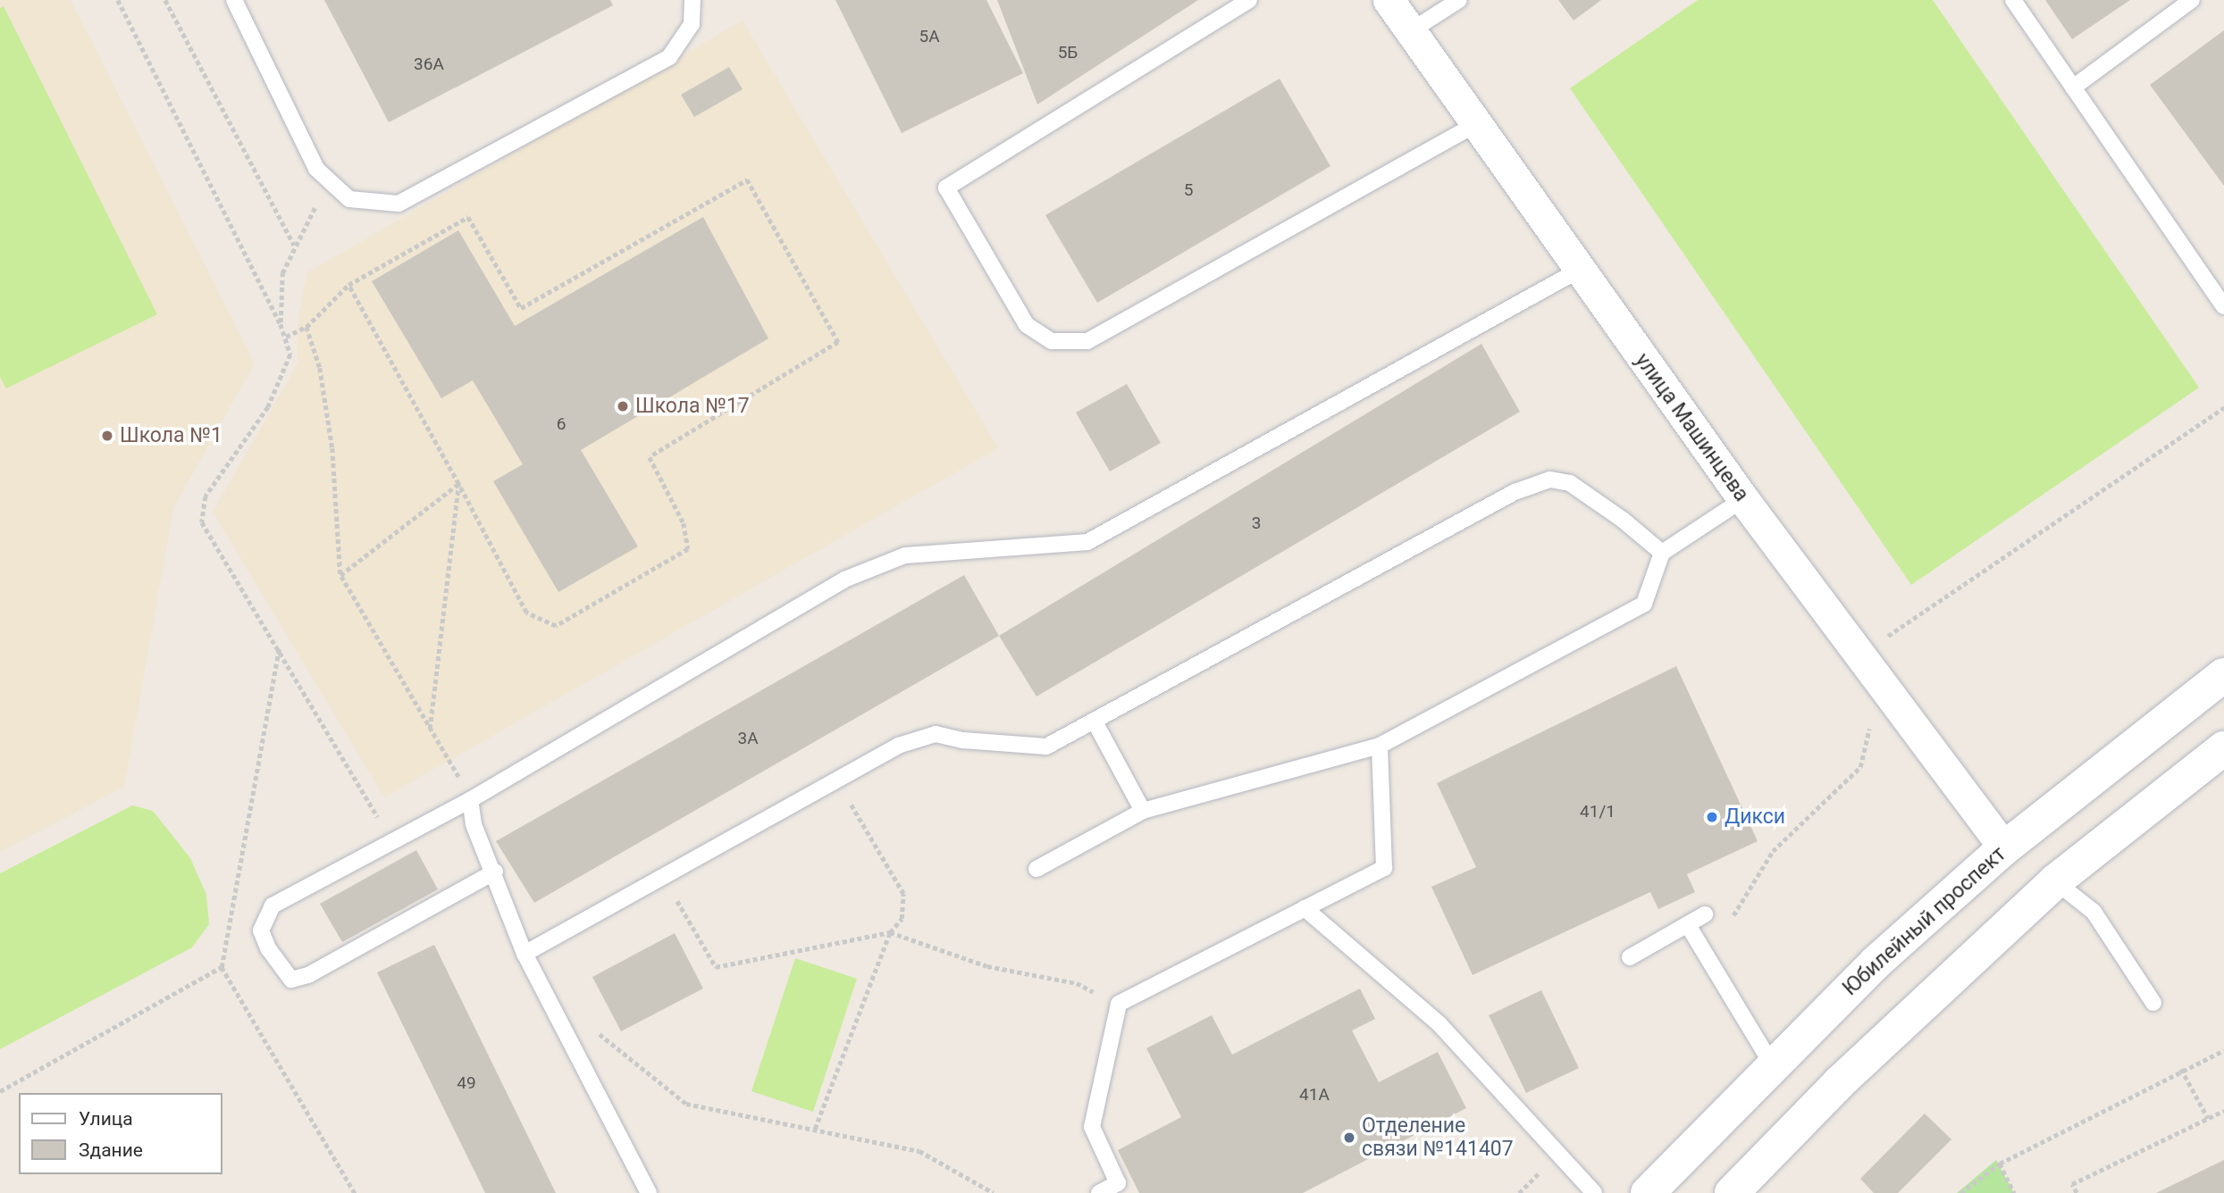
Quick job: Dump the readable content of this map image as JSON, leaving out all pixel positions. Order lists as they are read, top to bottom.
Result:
{
  "streets": {
    "main road": ["Юбилейный проспект"],
    "street": ["улица Машинцева"]
  },
  "crossings": [
    ["улица Машинцева", "Юбилейный проспект"]
  ],
  "places": [
    "Школа №17",
    "Школа №1",
    "Дикси",
    "Отделение связи №141407"
  ],
  "house_numbers": [
    "5А",
    "5Б",
    "36А",
    "5",
    "6",
    "3",
    "3А",
    "41/1",
    "49",
    "41А"
  ],
  "legend": ["Улица", "Здание"]
}
